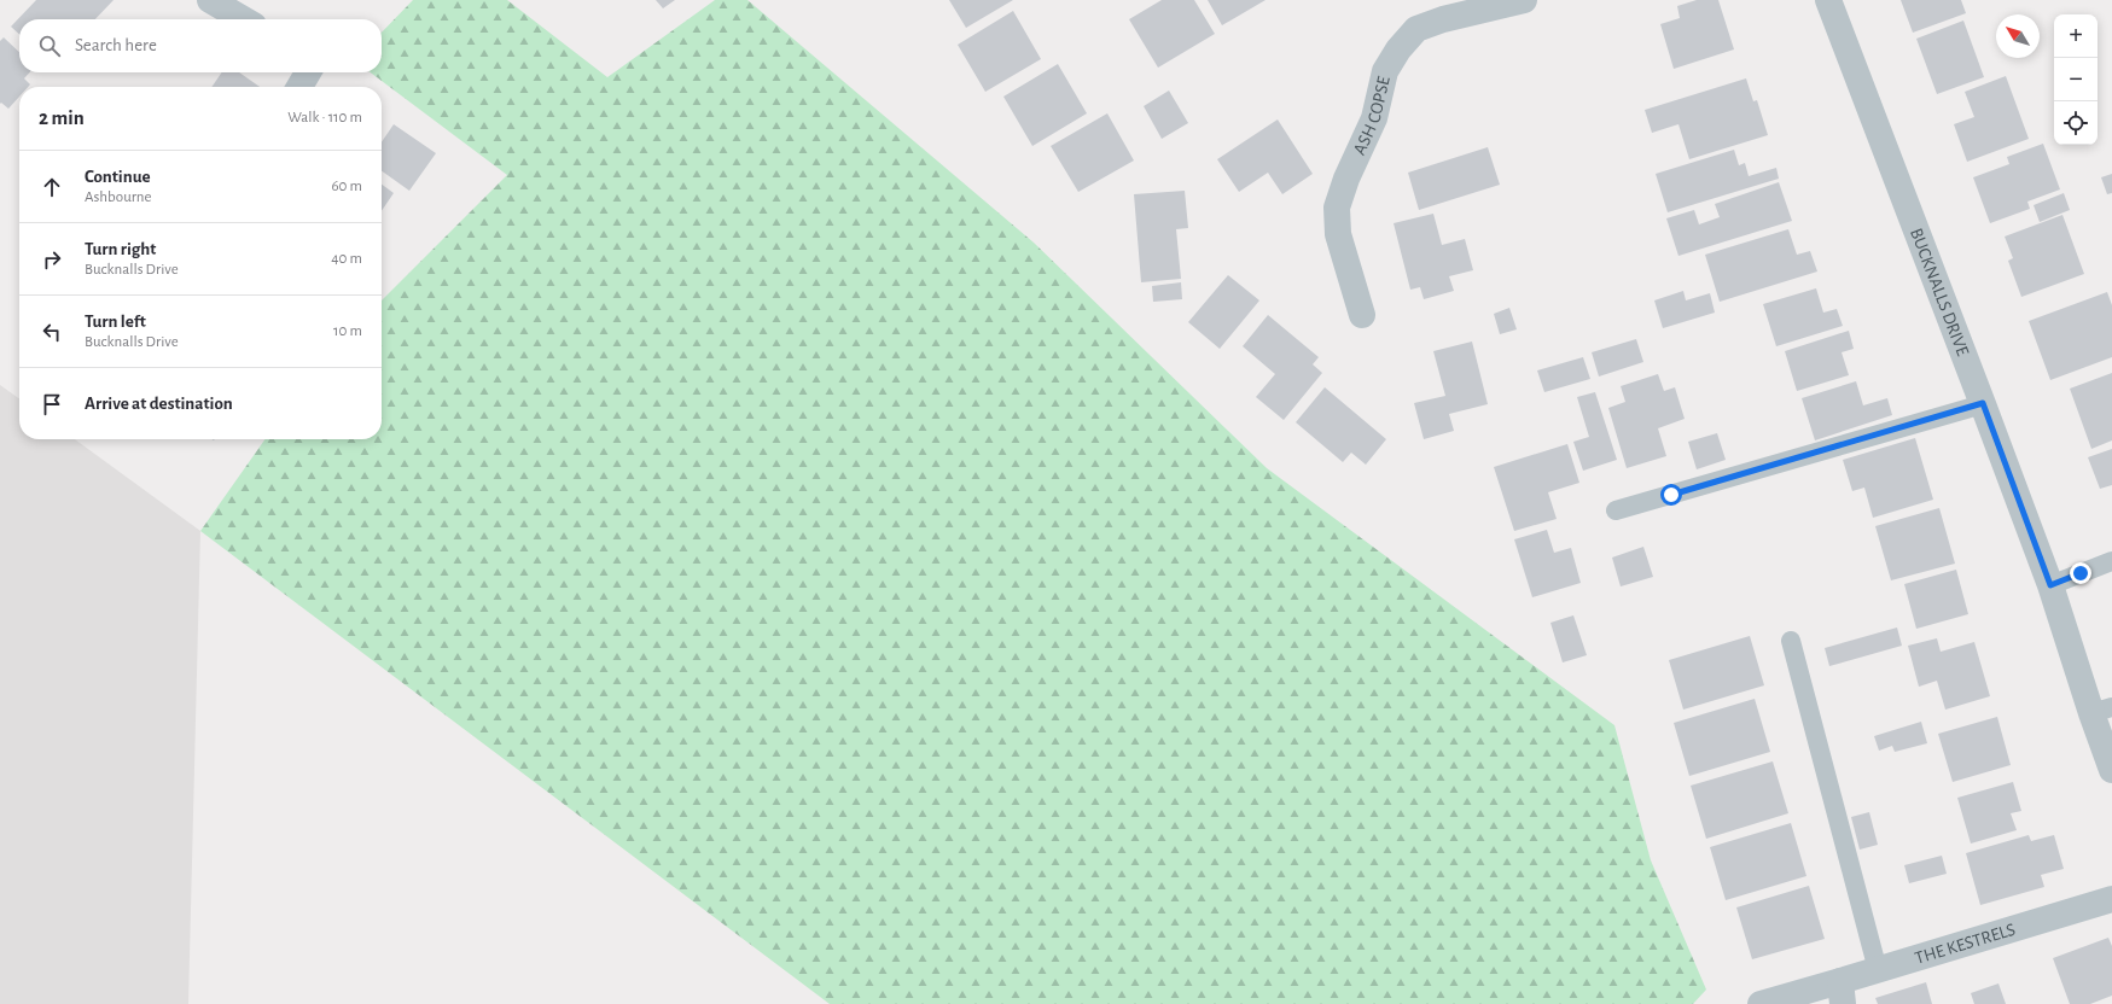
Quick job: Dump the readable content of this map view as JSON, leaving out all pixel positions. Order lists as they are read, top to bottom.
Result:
{
  "streets": {
    "street": ["ASH COPSE", "BUCKNALLS DRIVE", "THE KESTRELS"]
  },
  "north": "top left",
  "page": {
    "map_buttons": ["+", "−"],
    "search": "Search here",
    "heading": ["2 min", "Walk · 110 m"],
    "list": [
      ["Continue", "Ashbourne", "60 m"],
      ["Turn right", "Bucknalls Drive", "40 m"],
      ["Turn left", "Bucknalls Drive", "10 m"],
      "Arrive at destination"
    ]
  }
}
